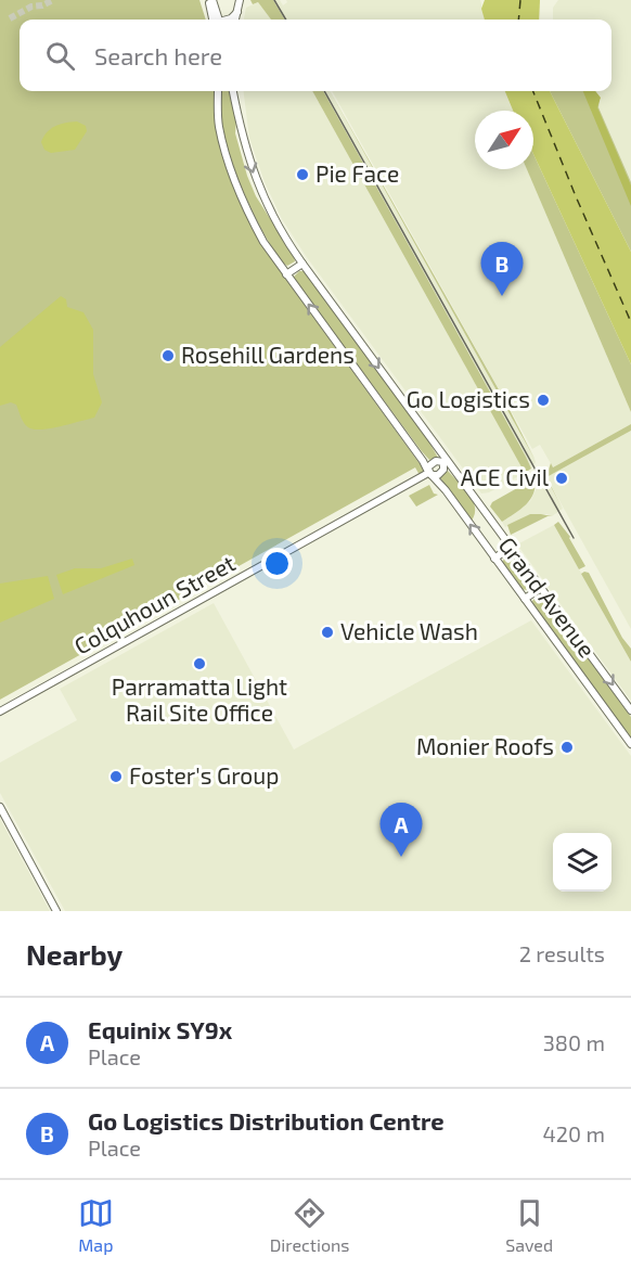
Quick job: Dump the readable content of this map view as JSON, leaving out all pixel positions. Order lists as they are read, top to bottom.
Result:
{
  "streets": {
    "street": ["Grand Avenue", "Colquhoun Street"]
  },
  "crossings": [
    ["Grand Avenue", "Colquhoun Street"]
  ],
  "places": [
    "Pie Face",
    "Rosehill Gardens",
    "Go Logistics",
    "ACE Civil",
    "Vehicle Wash",
    "Parramatta Light Rail Site Office",
    "Monier Roofs",
    "Foster's Group"
  ],
  "north": "top right",
  "page": {
    "search": "Search here",
    "pins": ["B", "A"],
    "heading": ["Nearby", "2 results"],
    "list": [
      {
        "mark": "A",
        "name": "Equinix SY9x",
        "note": "Place",
        "value": "380 m"
      },
      {
        "mark": "B",
        "name": "Go Logistics Distribution Centre",
        "note": "Place",
        "value": "420 m"
      }
    ],
    "nav": ["Map", "Directions", "Saved"]
  }
}
